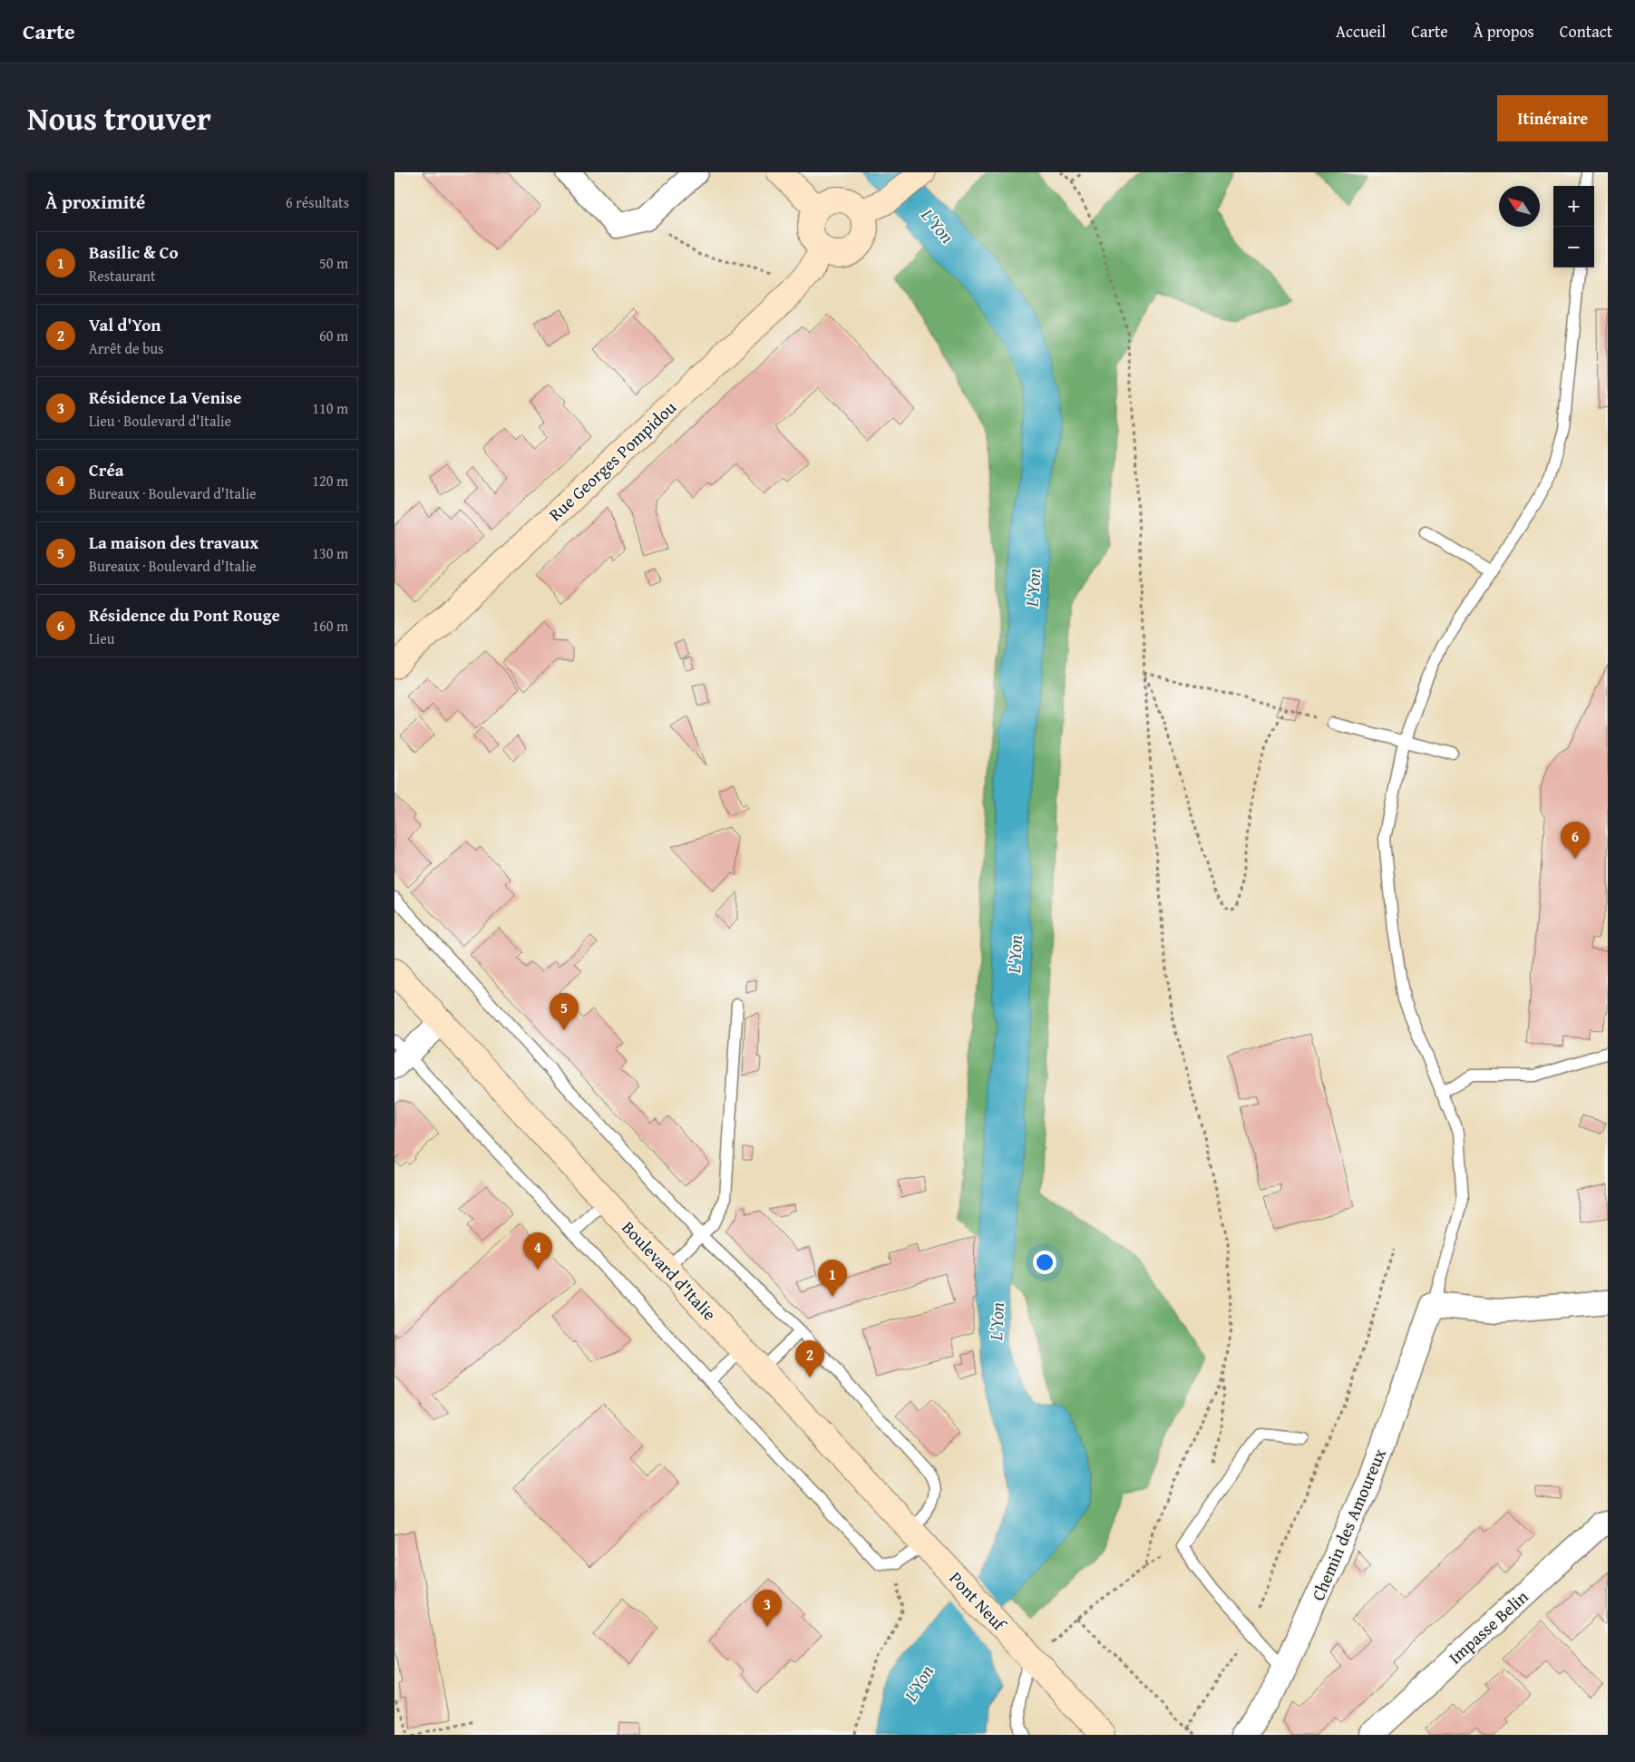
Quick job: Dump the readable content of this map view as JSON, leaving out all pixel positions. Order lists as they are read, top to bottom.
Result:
{
  "streets": {
    "main road": ["Rue Georges Pompidou", "Boulevard d'Italie", "Pont Neuf"],
    "street": ["Chemin des Amoureux", "Impasse Belin"]
  },
  "crossings": [
    ["Boulevard d'Italie", "Pont Neuf"]
  ],
  "water": ["L'Yon"],
  "north": "top left",
  "page": {
    "header": "Carte",
    "nav": [
      "Accueil",
      "Carte",
      "À propos",
      "Contact"
    ],
    "title": "Nous trouver",
    "buttons": "Itinéraire",
    "heading": ["À proximité", "6 résultats"],
    "map_buttons": ["+", "−"],
    "list": [
      {
        "mark": "1",
        "name": "Basilic & Co",
        "note": "Restaurant",
        "value": "50 m"
      },
      {
        "mark": "2",
        "name": "Val d'Yon",
        "note": "Arrêt de bus",
        "value": "60 m"
      },
      {
        "mark": "3",
        "name": "Résidence La Venise",
        "note": "Lieu · Boulevard d'Italie",
        "value": "110 m"
      },
      {
        "mark": "4",
        "name": "Créa",
        "note": "Bureaux · Boulevard d'Italie",
        "value": "120 m"
      },
      {
        "mark": "5",
        "name": "La maison des travaux",
        "note": "Bureaux · Boulevard d'Italie",
        "value": "130 m"
      },
      {
        "mark": "6",
        "name": "Résidence du Pont Rouge",
        "note": "Lieu",
        "value": "160 m"
      }
    ],
    "pins": [
      "6",
      "5",
      "4",
      "1",
      "2",
      "3"
    ]
  }
}
